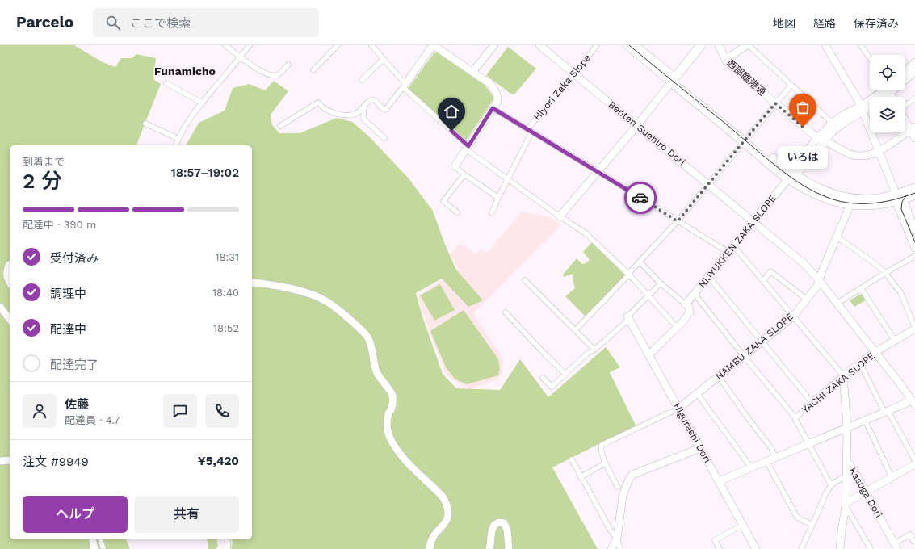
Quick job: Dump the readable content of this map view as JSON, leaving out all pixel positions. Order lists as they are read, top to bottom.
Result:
{
  "streets": {
    "street": [
      "西部臨港通",
      "Hiyori Zaka Slope",
      "Benten Suehiro Dori",
      "NIJYUKKEN ZAKA SLOPE",
      "NAMBU ZAKA SLOPE",
      "YACHI ZAKA SLOPE",
      "Higurashi Dori",
      "Kasuga Dori"
    ]
  },
  "crossings": [
    ["西部臨港通", "NIJYUKKEN ZAKA SLOPE"],
    ["Hiyori Zaka Slope", "Benten Suehiro Dori"],
    ["Benten Suehiro Dori", "NIJYUKKEN ZAKA SLOPE"],
    ["Benten Suehiro Dori", "NAMBU ZAKA SLOPE"],
    ["Benten Suehiro Dori", "YACHI ZAKA SLOPE"],
    ["NAMBU ZAKA SLOPE", "Higurashi Dori"],
    ["YACHI ZAKA SLOPE", "Kasuga Dori"]
  ],
  "districts": ["Funamicho"],
  "places": ["いろは"],
  "page": {
    "header": "Parcelo",
    "search": "ここで検索",
    "nav": ["地図", "経路", "保存済み"],
    "heading": ["2 分", "到着まで", "18:57–19:02"],
    "panel": [
      "佐藤",
      "配達員 · 4.7",
      "注文 #9949",
      "¥5,420"
    ],
    "bubble": "いろは",
    "bar": "配達中 · 390 m",
    "list": [
      ["受付済み", "18:31"],
      ["調理中", "18:40"],
      ["配達中", "18:52"],
      "配達完了"
    ],
    "buttons": ["ヘルプ", "共有"]
  }
}
